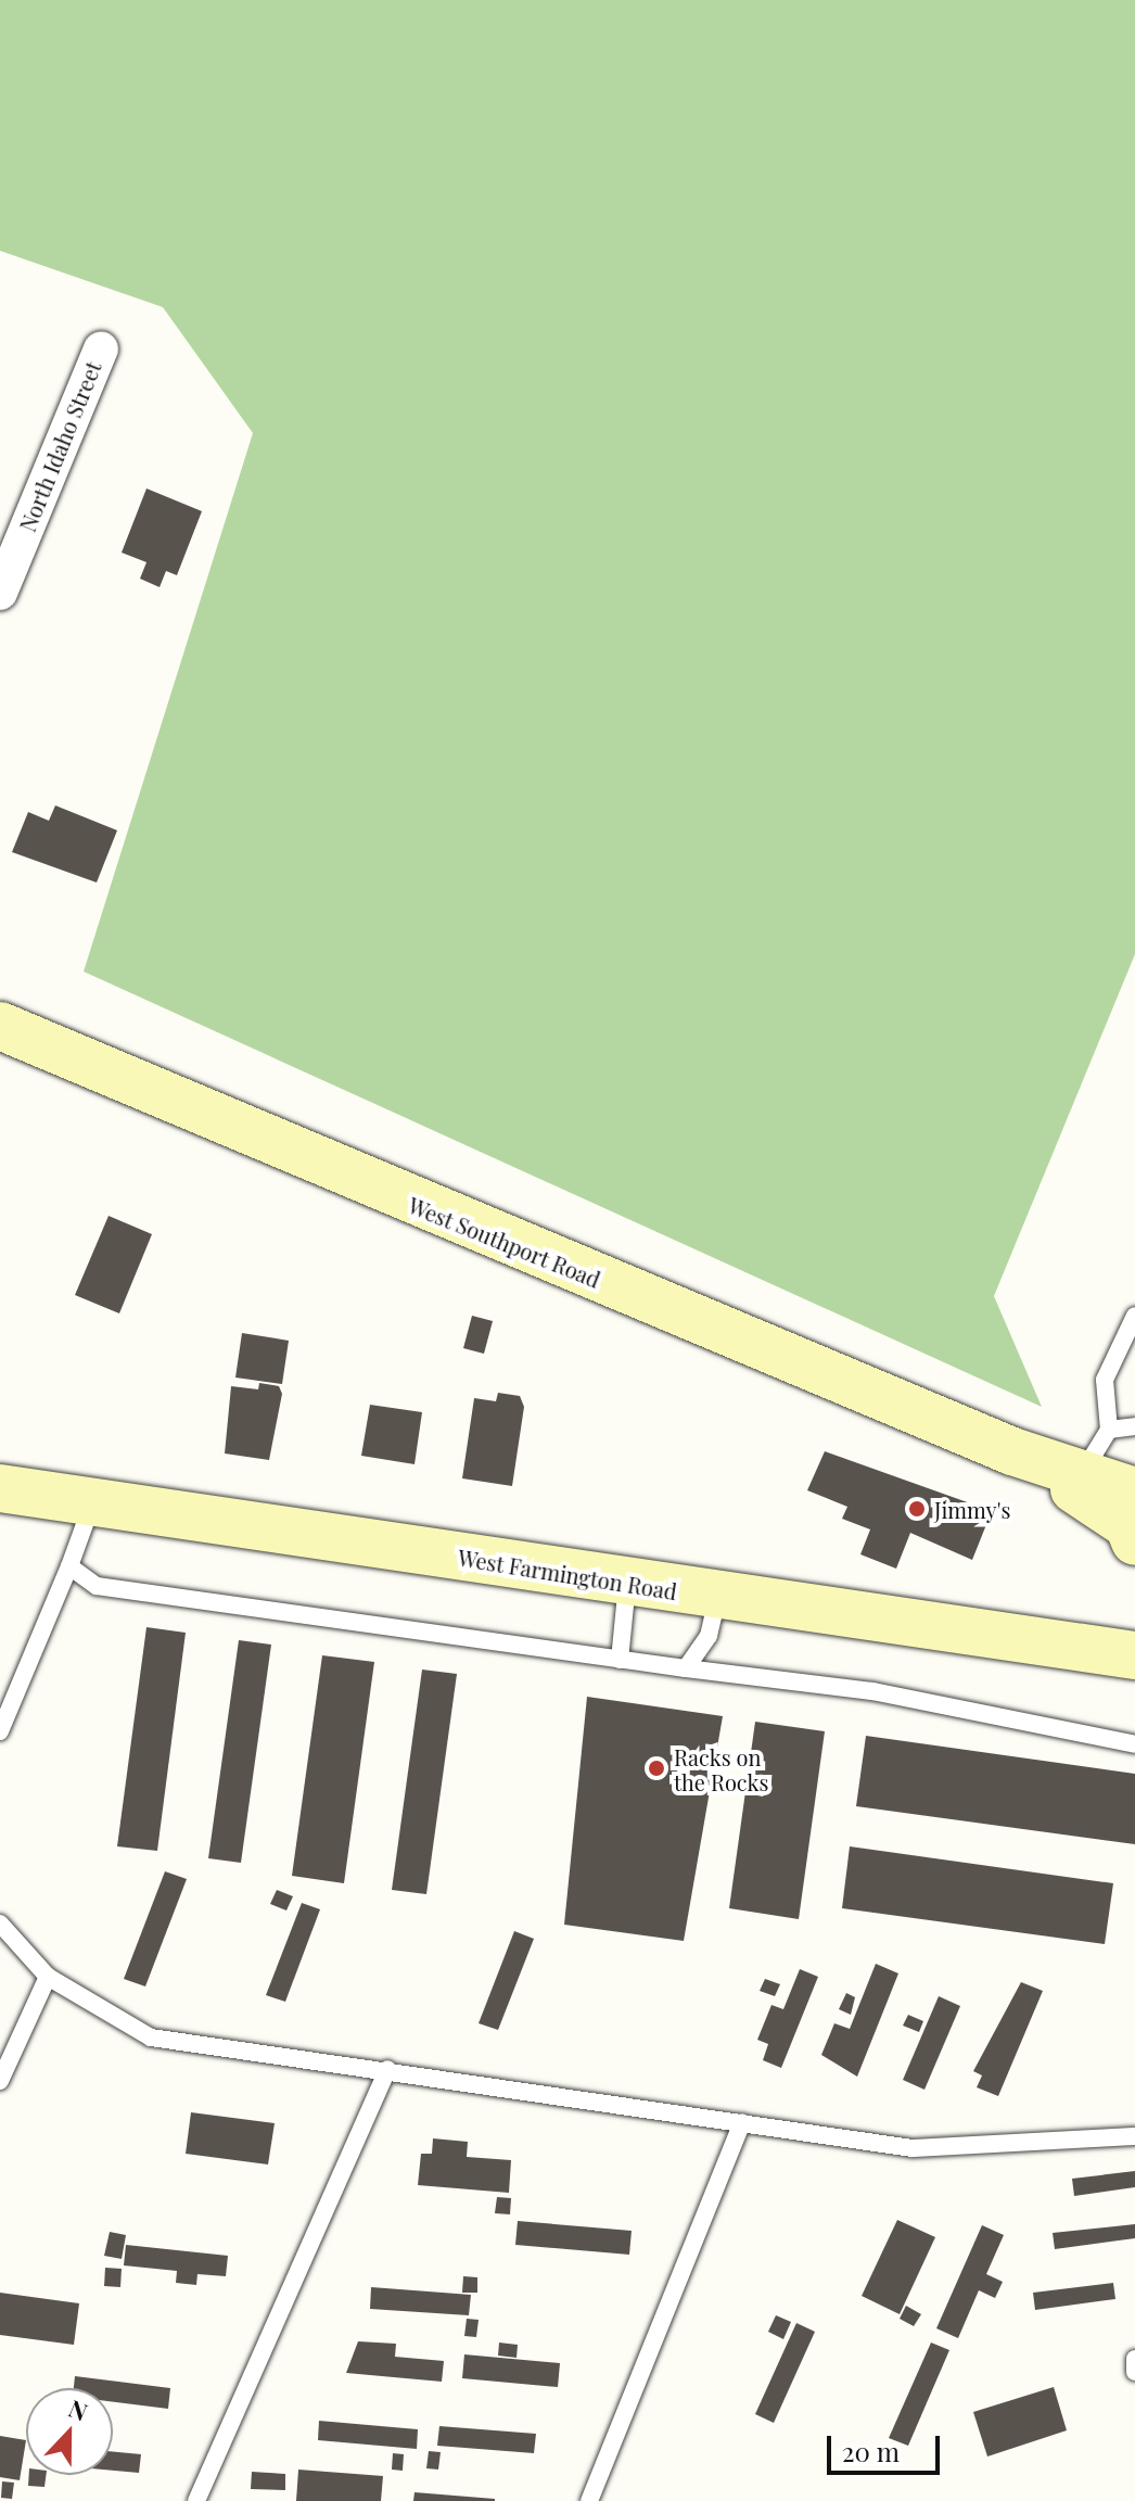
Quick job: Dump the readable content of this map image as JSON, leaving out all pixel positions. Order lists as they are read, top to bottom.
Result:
{
  "streets": {
    "main road": ["West Southport Road", "West Farmington Road"],
    "street": ["North Idaho Street"]
  },
  "places": ["Jimmy's", "Racks on the Rocks"],
  "scale_bar": "20 m",
  "north": "top"
}
